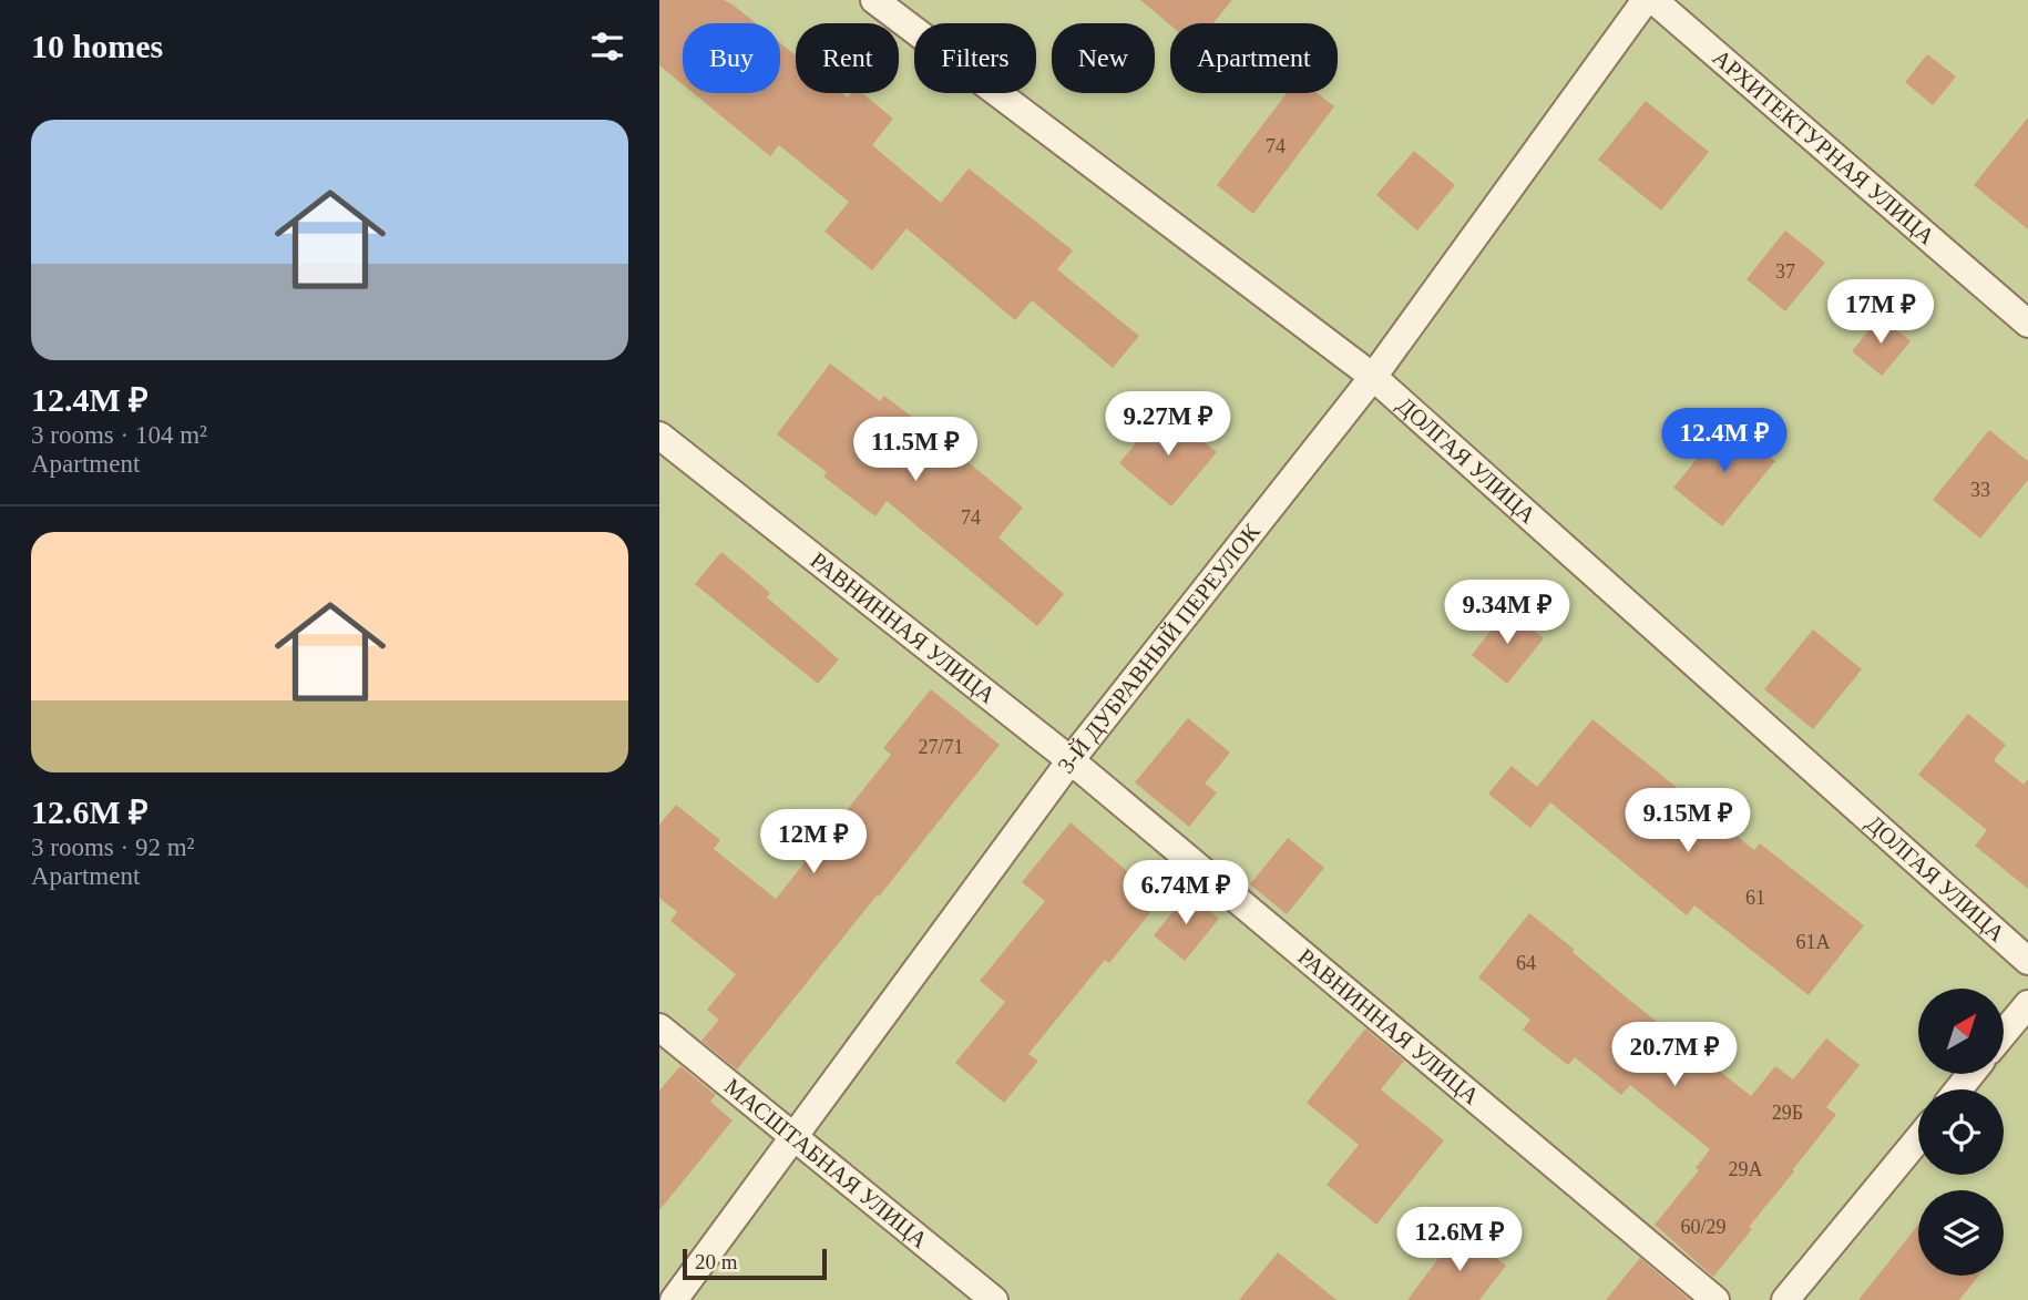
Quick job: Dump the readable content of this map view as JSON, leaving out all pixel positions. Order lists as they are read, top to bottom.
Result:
{
  "streets": {
    "lane": [
      "АРХИТЕКТУРНАЯ УЛИЦА",
      "ДОЛГАЯ УЛИЦА",
      "РАВНИННАЯ УЛИЦА",
      "3-Й ДУБРАВНЫЙ ПЕРЕУЛОК",
      "МАСШТАБНАЯ УЛИЦА"
    ]
  },
  "crossings": [
    ["ДОЛГАЯ УЛИЦА", "3-Й ДУБРАВНЫЙ ПЕРЕУЛОК"],
    ["РАВНИННАЯ УЛИЦА", "3-Й ДУБРАВНЫЙ ПЕРЕУЛОК"],
    ["3-Й ДУБРАВНЫЙ ПЕРЕУЛОК", "МАСШТАБНАЯ УЛИЦА"]
  ],
  "house_numbers": [
    "74",
    "37",
    "33",
    "74",
    "27/71",
    "61",
    "61А",
    "64",
    "29Б",
    "29А",
    "60/29"
  ],
  "scale_bar": "20 m",
  "north": "top right",
  "page": {
    "heading": "10 homes",
    "chip": [
      "Buy",
      "Rent",
      "Filters",
      "New",
      "Apartment"
    ],
    "list": [
      {
        "name": "12.4M ₽",
        "note": "3 rooms · 104 m² · Apartment"
      },
      {
        "name": "12.6M ₽",
        "note": "3 rooms · 92 m² · Apartment"
      }
    ],
    "price": [
      "17M ₽",
      "9.27M ₽",
      "12.4M ₽",
      "11.5M ₽",
      "9.34M ₽",
      "9.15M ₽",
      "12M ₽",
      "6.74M ₽",
      "20.7M ₽",
      "12.6M ₽"
    ],
    "scale": "20 m"
  }
}
